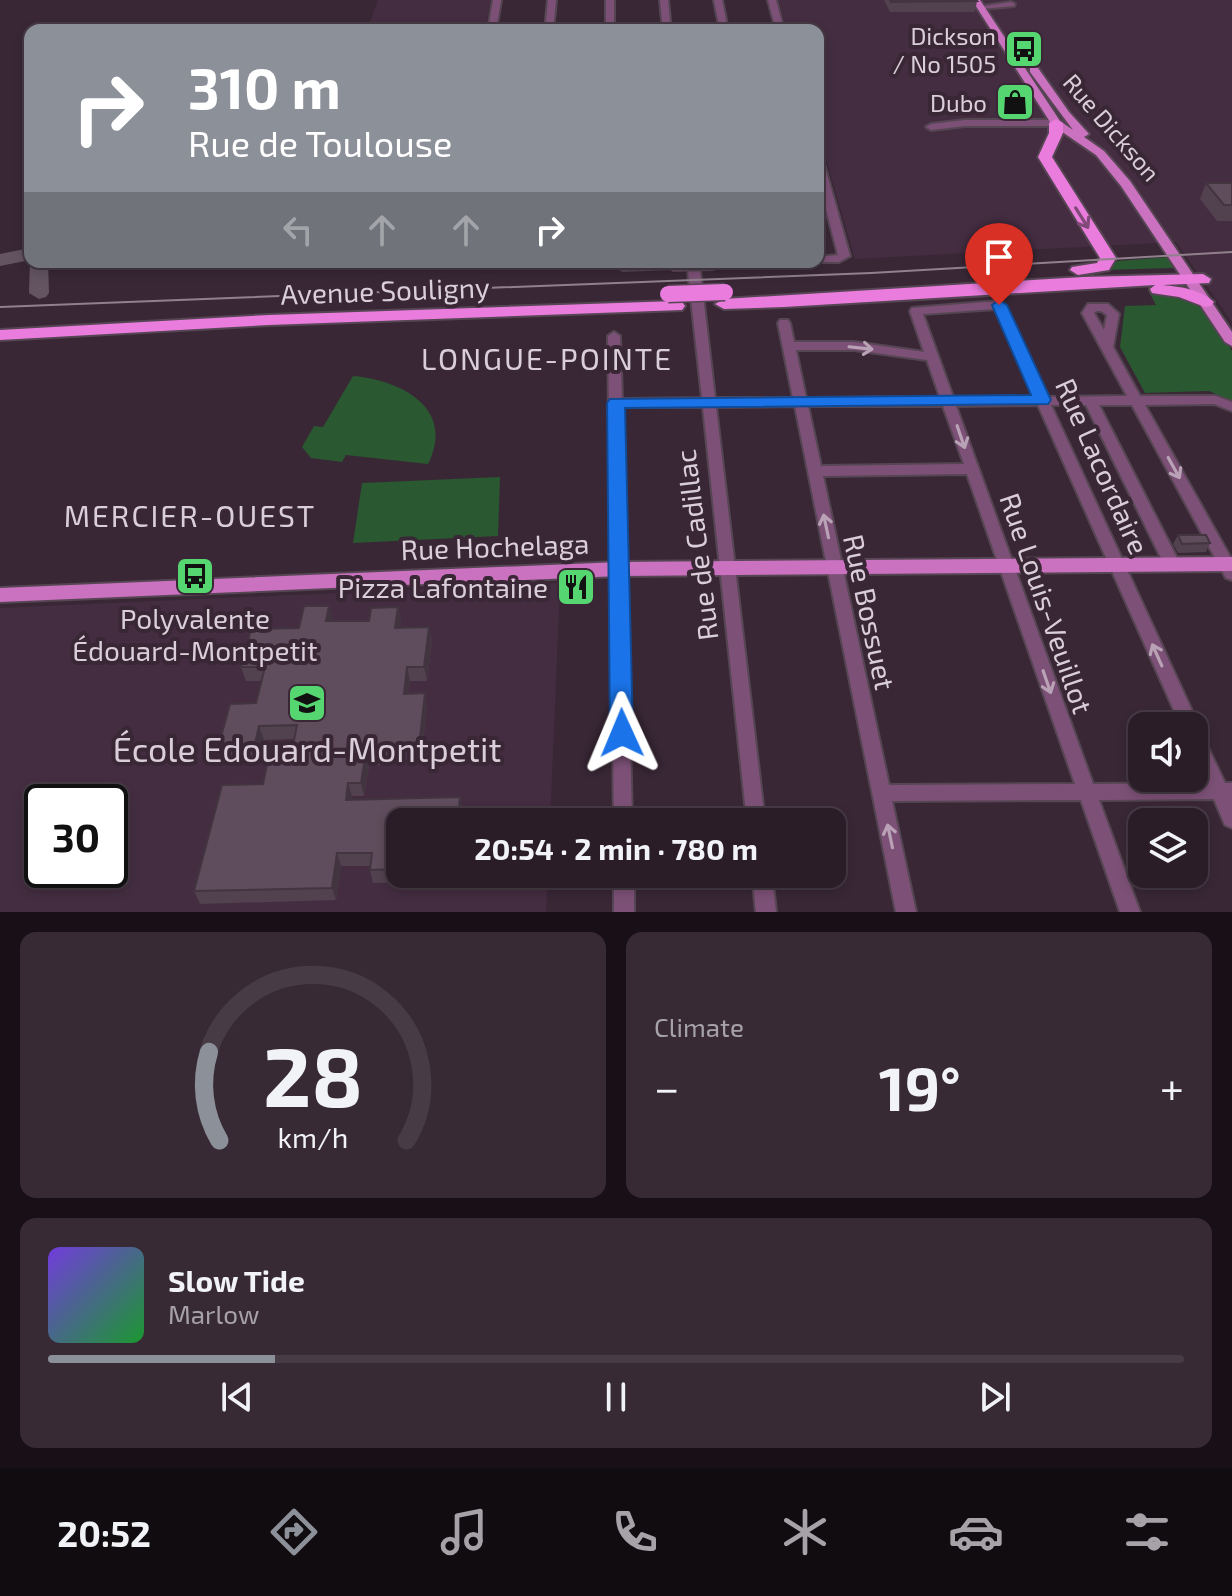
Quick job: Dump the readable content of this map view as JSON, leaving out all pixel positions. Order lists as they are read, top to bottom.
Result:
{
  "streets": {
    "highway": ["Avenue Souligny"],
    "main road": ["Rue Dickson", "Rue Hochelaga"],
    "street": [
      "Rue Lacordaire",
      "Rue de Cadillac",
      "Rue Louis-Veuillot",
      "Rue Bossuet"
    ]
  },
  "crossings": [
    ["Rue Dickson", "Avenue Souligny"],
    ["Rue Lacordaire", "Rue Hochelaga"],
    ["Rue Lacordaire", "Rue Louis-Veuillot"],
    ["Rue de Cadillac", "Rue Hochelaga"],
    ["Rue Hochelaga", "Rue Louis-Veuillot"],
    ["Rue Hochelaga", "Rue Bossuet"]
  ],
  "one_way": ["Rue Louis-Veuillot", "Rue Bossuet"],
  "districts": ["LONGUE-POINTE", "MERCIER-OUEST"],
  "places": {
    "bus stop": ["Dickson / No 1505", "Polyvalente Édouard-Montpetit"],
    "shop": ["Dubo"],
    "restaurant": ["Pizza Lafontaine"],
    "school or university": ["École Edouard-Montpetit"]
  },
  "page": {
    "turn": ["310 m", "Rue de Toulouse"],
    "limit": "30",
    "trip": "20:54 · 2 min · 780 m",
    "tile": "Climate",
    "heat": ["−", "19°", "+"],
    "song": ["Slow Tide", "Marlow"],
    "tabs": "20:52",
    "gauge": ["28", "km/h"]
  }
}
